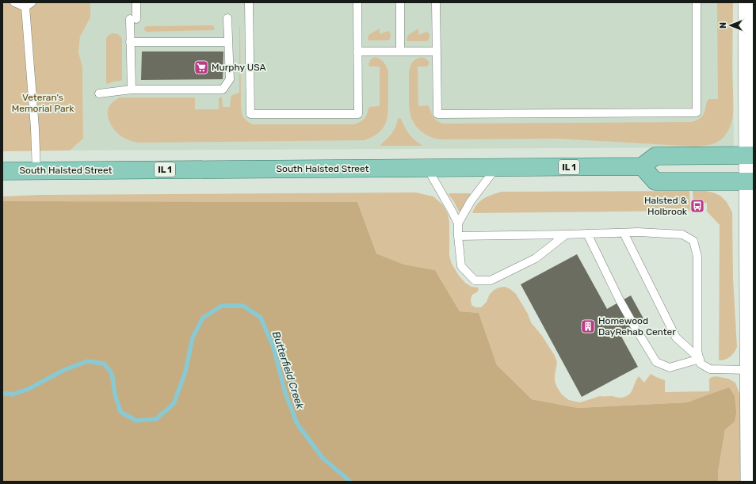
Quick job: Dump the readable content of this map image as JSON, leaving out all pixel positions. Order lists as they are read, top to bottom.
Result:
{
  "streets": {
    "main road": ["IL 1", "South Halsted Street"]
  },
  "water": ["Butterfield Creek"],
  "parks": ["Veteran's Memorial Park"],
  "places": {
    "supermarket": ["Murphy USA"],
    "bus stop": ["Halsted & Holbrook"],
    "building": ["Homewood DayRehab Center"]
  },
  "north": "left"
}
